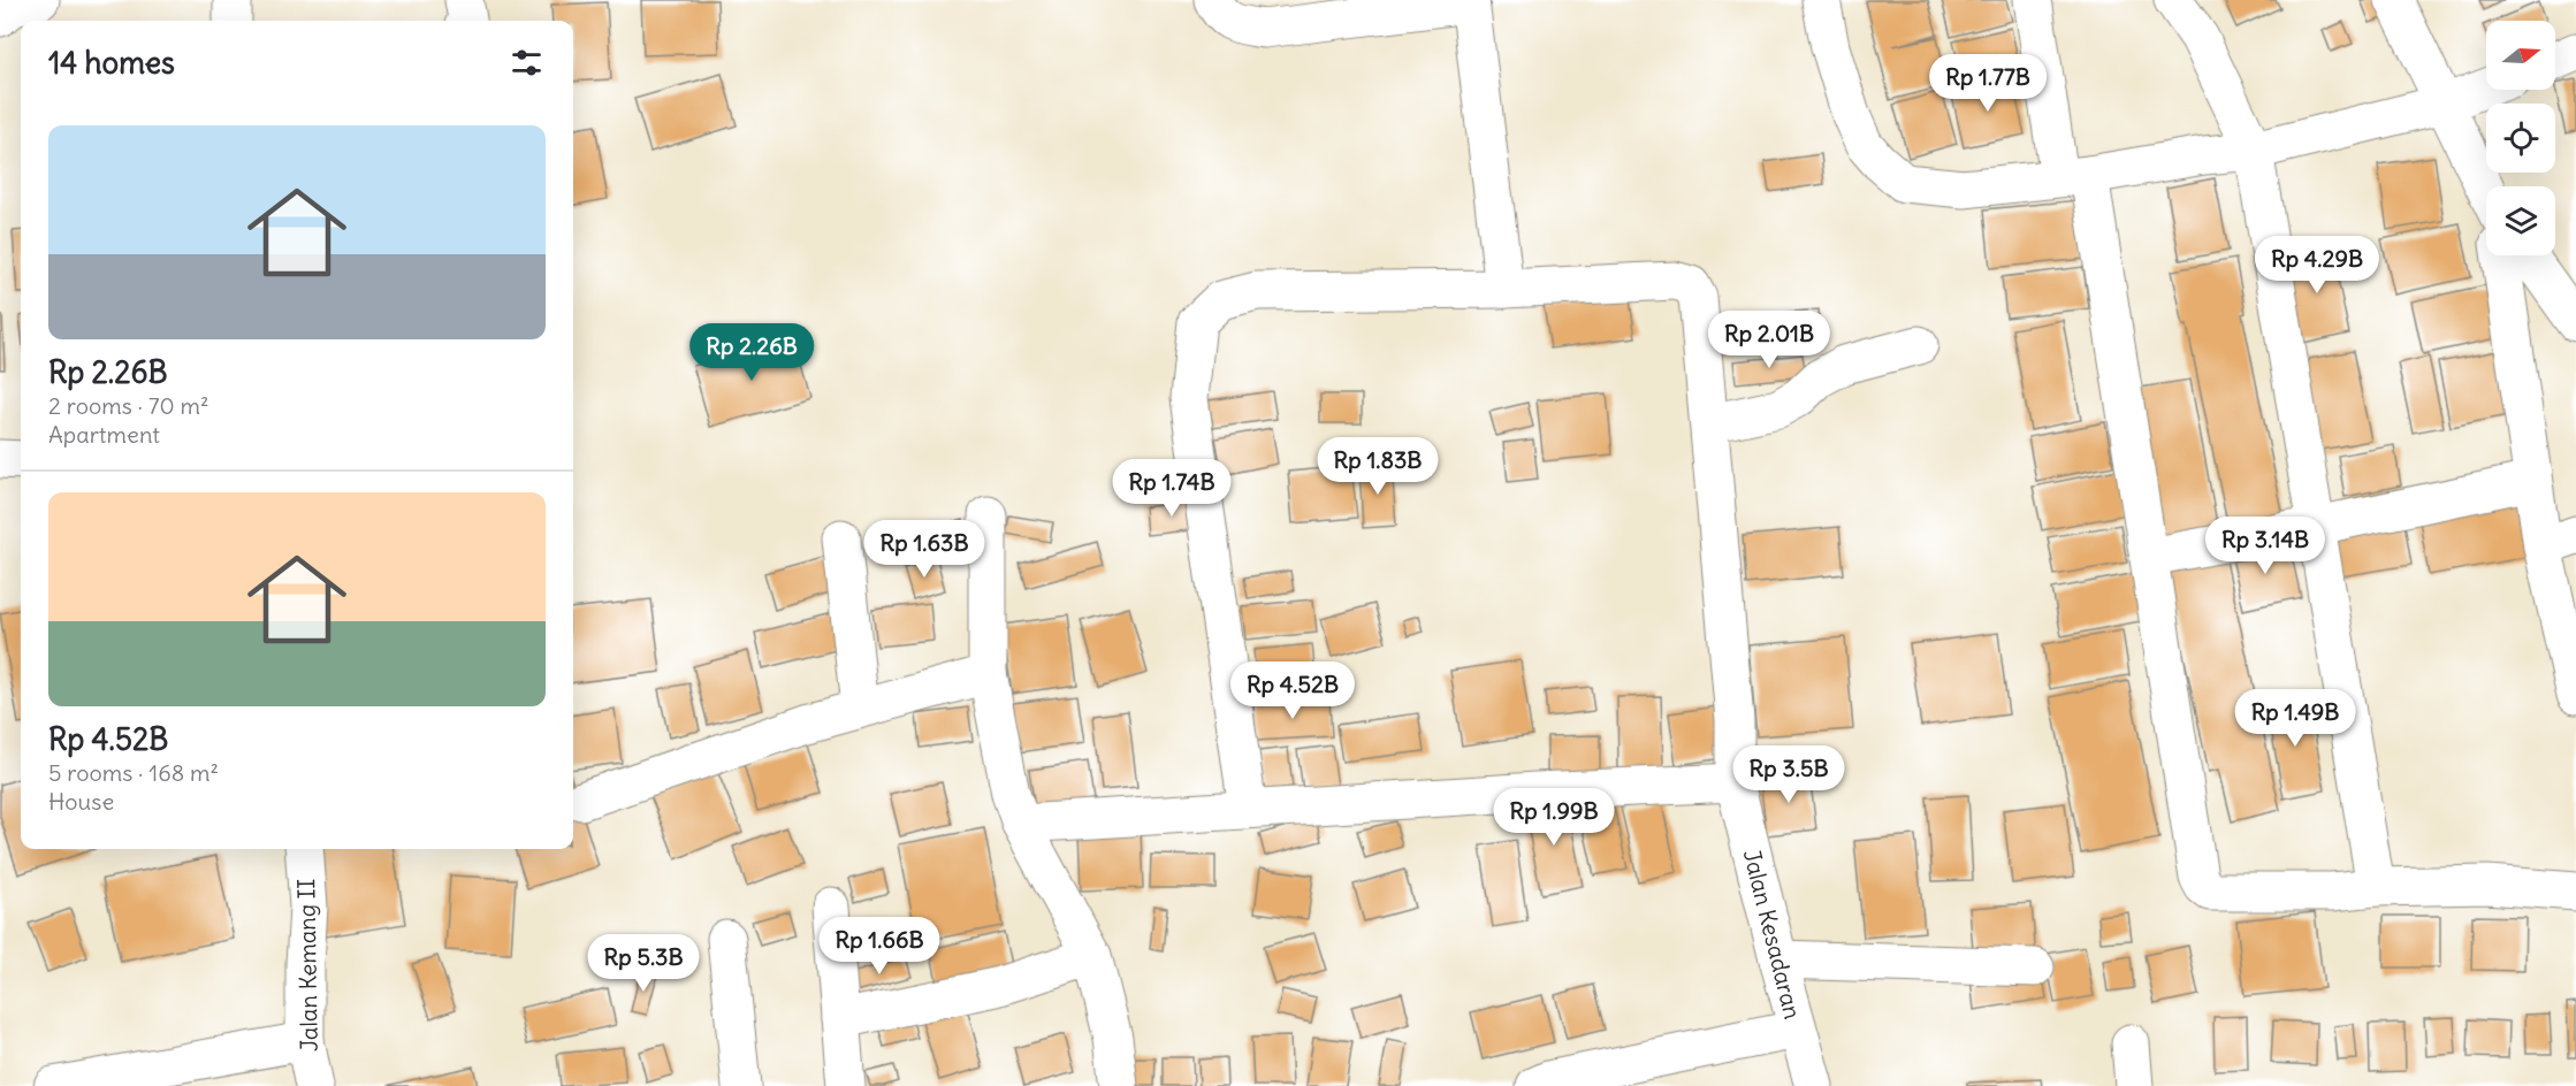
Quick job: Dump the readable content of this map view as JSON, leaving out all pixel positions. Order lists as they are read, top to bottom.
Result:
{
  "streets": {
    "street": ["Jalan Kesadaran", "Jalan Kemang II"]
  },
  "north": "right",
  "page": {
    "heading": "14 homes",
    "price": [
      "Rp 1.77B",
      "Rp 4.29B",
      "Rp 2.01B",
      "Rp 2.26B",
      "Rp 1.83B",
      "Rp 1.74B",
      "Rp 3.14B",
      "Rp 1.63B",
      "Rp 4.52B",
      "Rp 1.49B",
      "Rp 3.5B",
      "Rp 1.99B",
      "Rp 1.66B",
      "Rp 5.3B"
    ],
    "list": [
      {
        "name": "Rp 2.26B",
        "note": "2 rooms · 70 m² · Apartment"
      },
      {
        "name": "Rp 4.52B",
        "note": "5 rooms · 168 m² · House"
      }
    ]
  }
}
